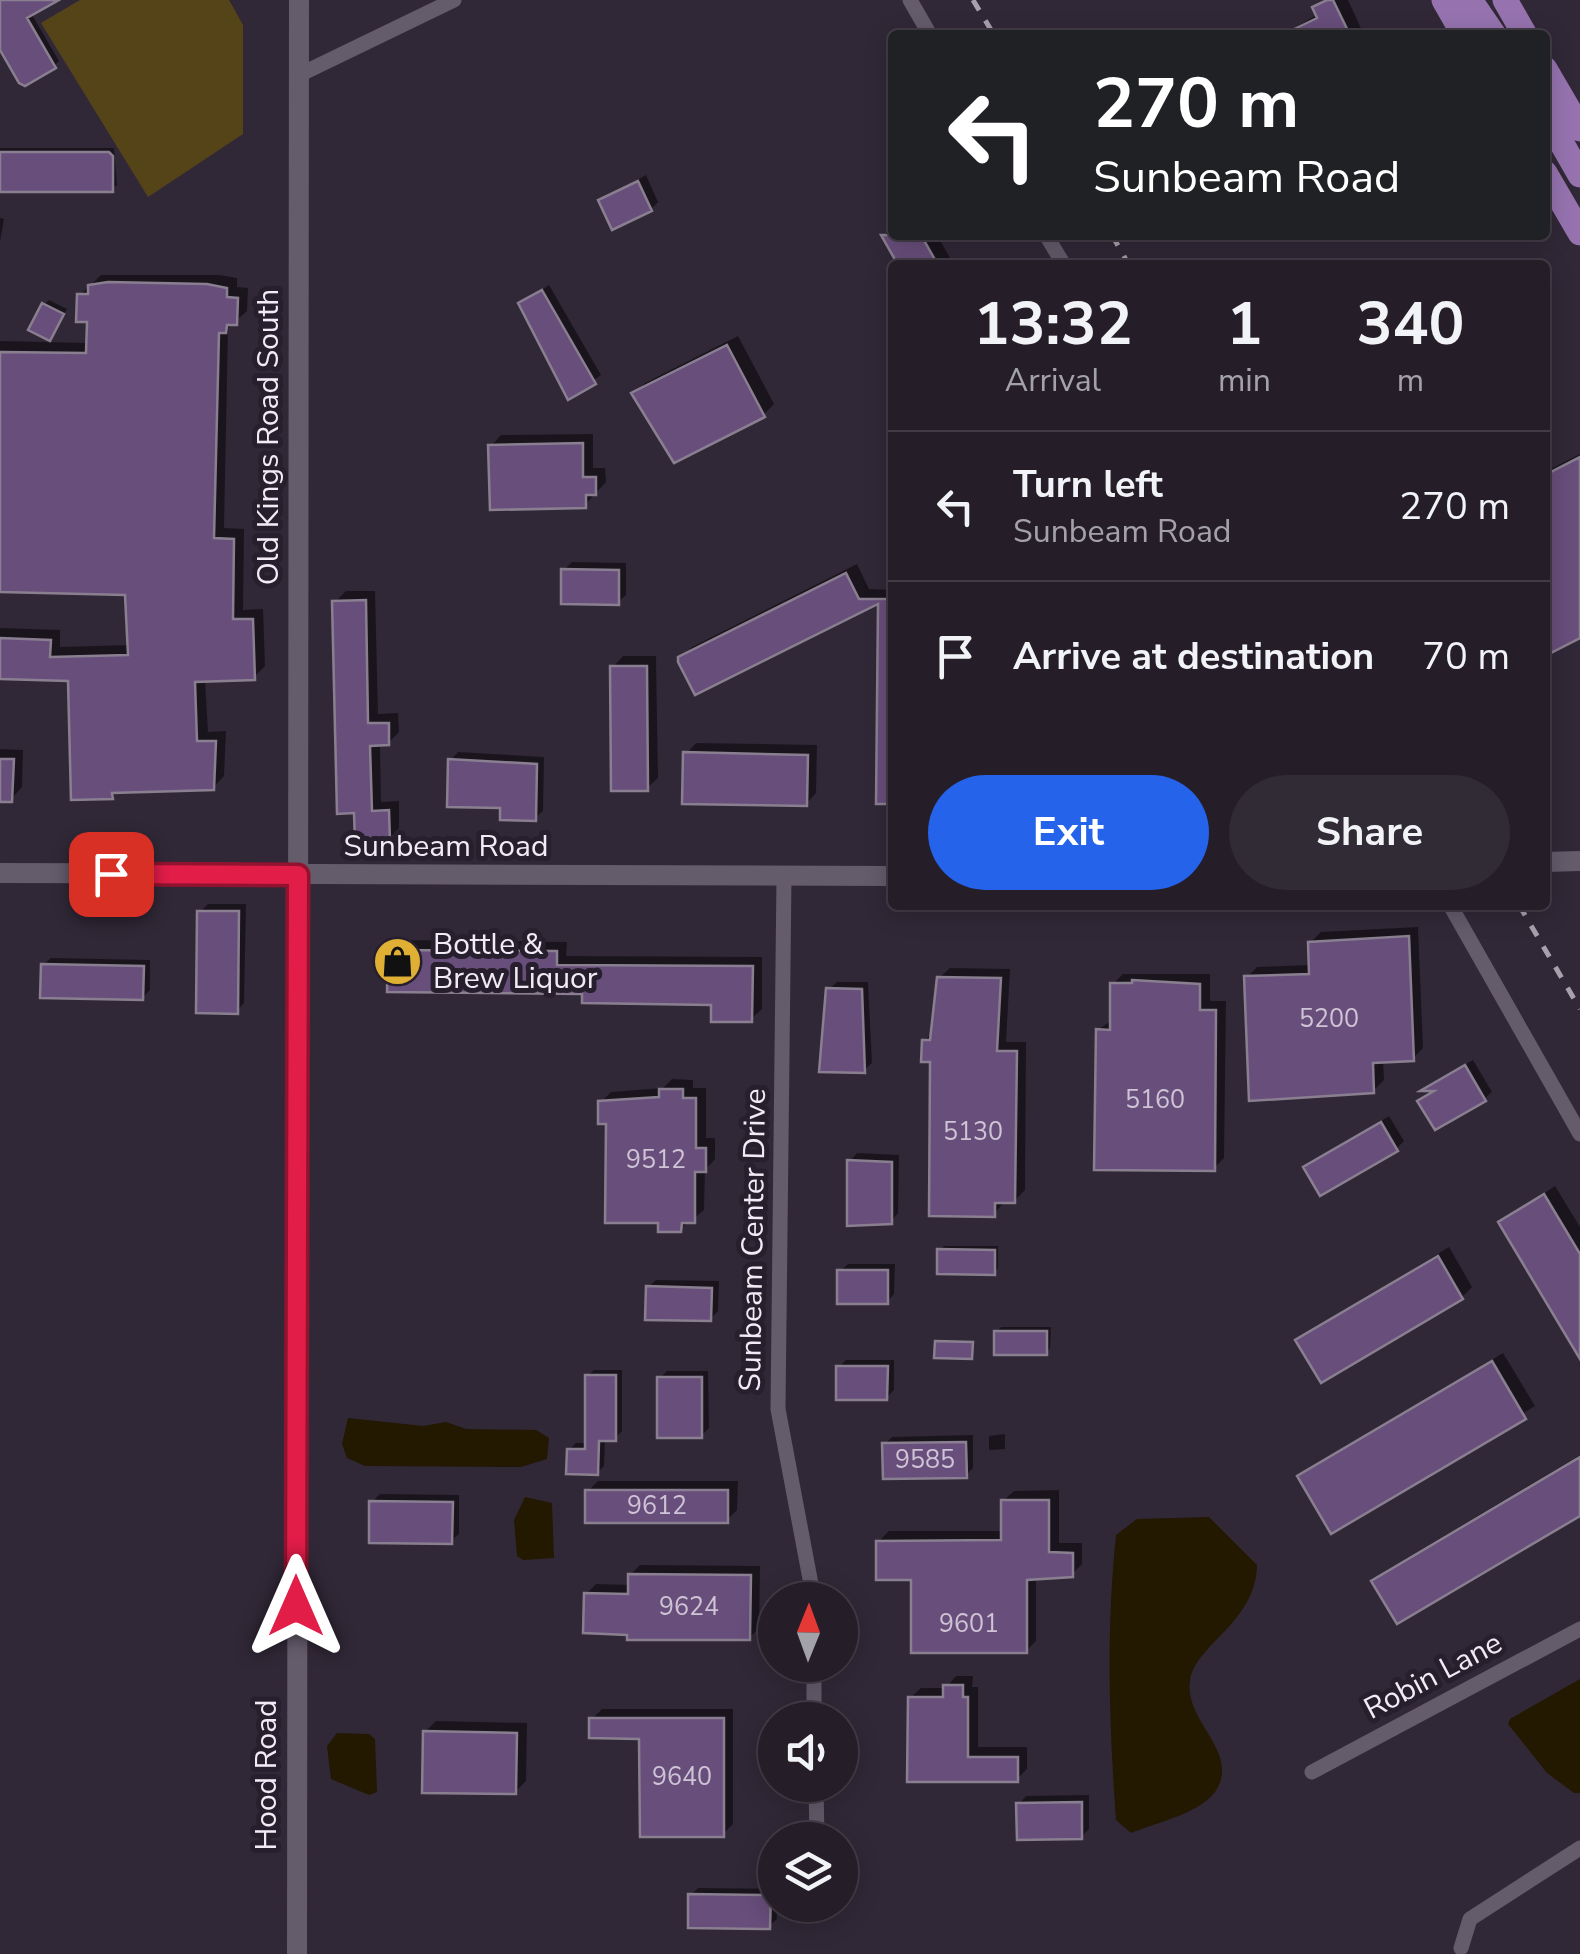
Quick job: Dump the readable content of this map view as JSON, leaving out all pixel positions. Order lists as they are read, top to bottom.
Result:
{
  "streets": {
    "street": [
      "Old Kings Road South",
      "Sunbeam Road",
      "Sunbeam Center Drive",
      "Robin Lane",
      "Hood Road"
    ]
  },
  "crossings": [
    ["Old Kings Road South", "Sunbeam Road"],
    ["Old Kings Road South", "Hood Road"],
    ["Sunbeam Road", "Sunbeam Center Drive"],
    ["Sunbeam Road", "Hood Road"]
  ],
  "places": {
    "shop": ["Bottle & Brew Liquor"]
  },
  "house_numbers": [
    "5200",
    "5160",
    "5130",
    "9512",
    "9585",
    "9612",
    "9624",
    "9601",
    "9640"
  ],
  "north": "top",
  "page": {
    "turn": ["270 m", "Sunbeam Road"],
    "eta": [
      "13:32",
      "Arrival",
      "1",
      "min",
      "340",
      "m"
    ],
    "list": [
      {
        "name": "Turn left",
        "note": "Sunbeam Road",
        "value": "270 m"
      },
      {
        "name": "Arrive at destination",
        "value": "70 m"
      }
    ],
    "buttons": ["Exit", "Share"]
  }
}
